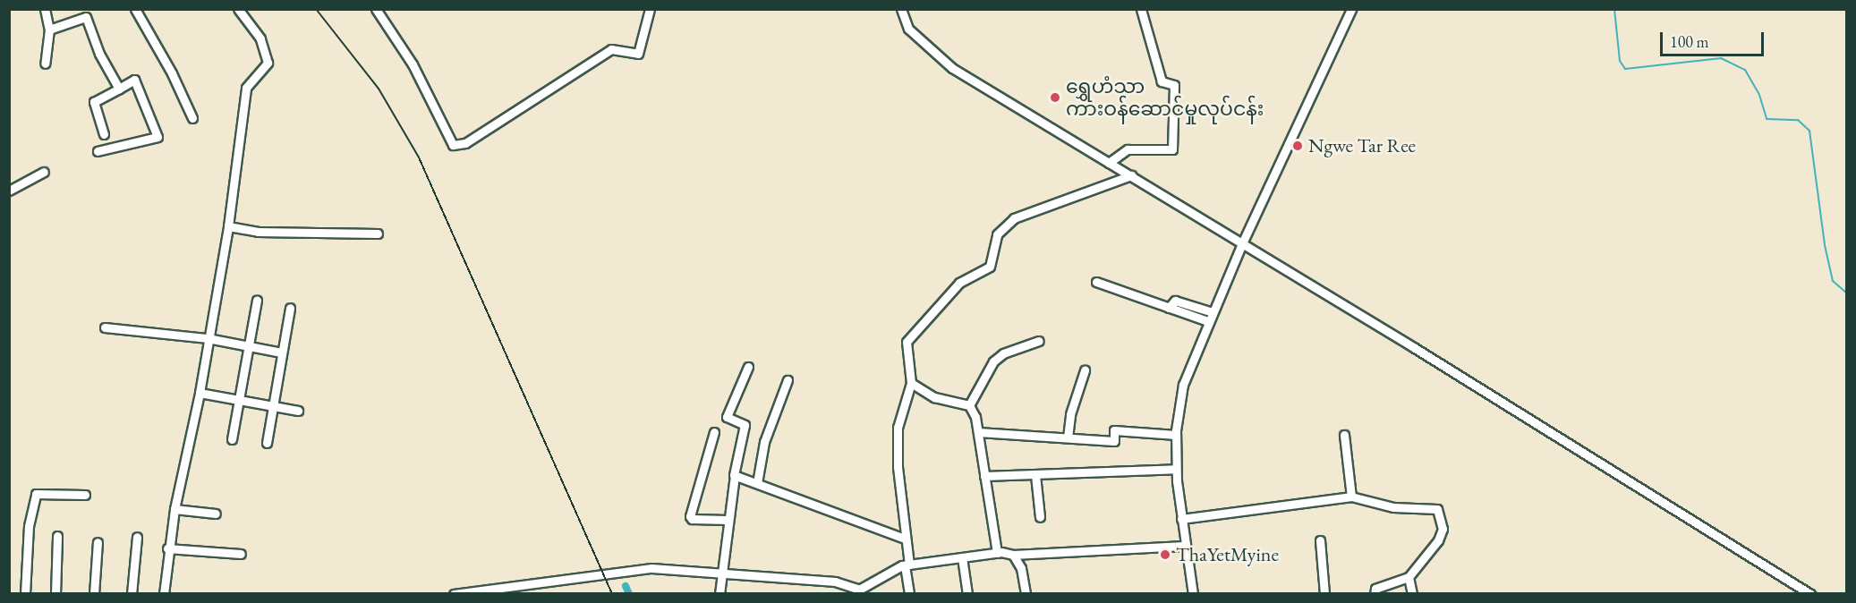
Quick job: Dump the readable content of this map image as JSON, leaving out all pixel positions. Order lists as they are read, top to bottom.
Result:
{
  "places": ["ရွှေဟံသာ ကားဝန်ဆောင်မှုလုပ်ငန်း", "Ngwe Tar Ree", "ThaYetMyine"],
  "scale_bar": "100 m"
}
